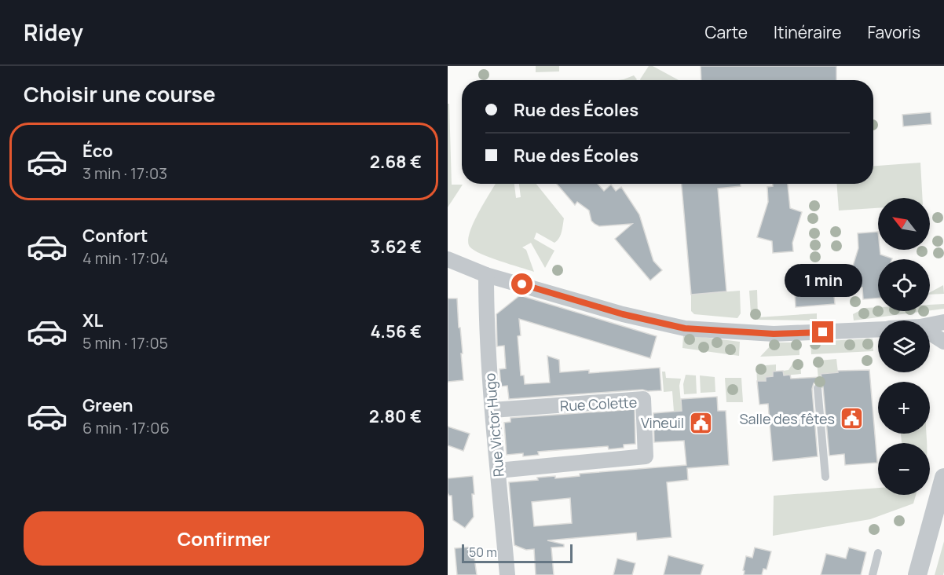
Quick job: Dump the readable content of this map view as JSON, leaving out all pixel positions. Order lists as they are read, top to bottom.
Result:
{
  "streets": {
    "street": ["Rue Colette", "Rue Victor Hugo"]
  },
  "crossings": [
    ["Rue Colette", "Rue Victor Hugo"]
  ],
  "places": {
    "public building": ["Salle des fêtes", "Vineuil"]
  },
  "scale_bar": "50 m",
  "north": "top left",
  "page": {
    "header": "Ridey",
    "nav": ["Carte", "Itinéraire", "Favoris"],
    "heading": "Choisir une course",
    "banner": ["Rue des Écoles", "Rue des Écoles"],
    "list": [
      {
        "name": "Éco",
        "note": "3 min · 17:03",
        "value": "2.68 €"
      },
      {
        "name": "Confort",
        "note": "4 min · 17:04",
        "value": "3.62 €"
      },
      {
        "name": "XL",
        "note": "5 min · 17:05",
        "value": "4.56 €"
      },
      {
        "name": "Green",
        "note": "6 min · 17:06",
        "value": "2.80 €"
      }
    ],
    "map_buttons": ["+", "−"],
    "bubble": "1 min",
    "buttons": "Confirmer",
    "scale": "50 m"
  }
}
